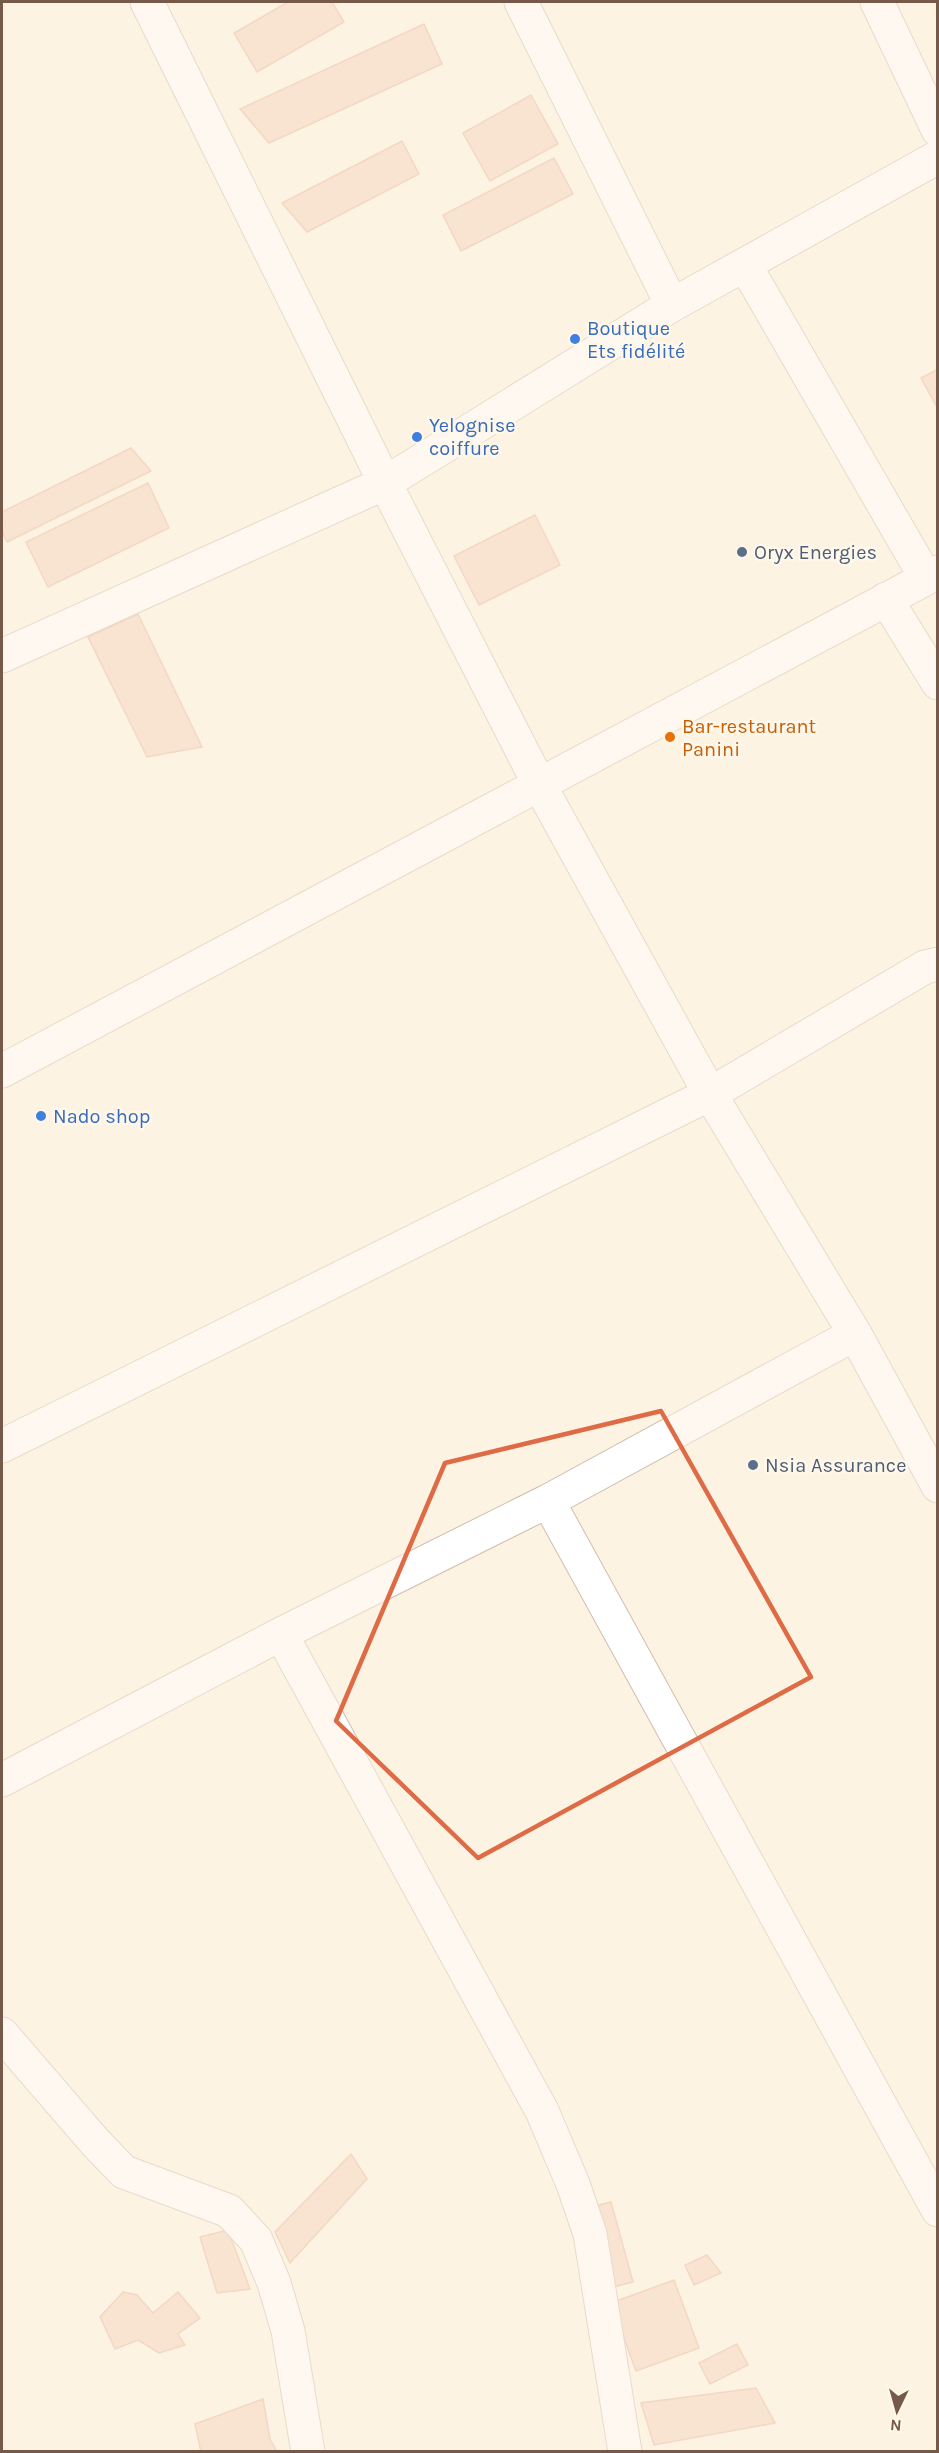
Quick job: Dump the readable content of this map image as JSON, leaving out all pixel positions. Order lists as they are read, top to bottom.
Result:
{
  "places": [
    "Boutique Ets fidélité",
    "Yelognise coiffure",
    "Oryx Energies",
    "Bar-restaurant Panini",
    "Nado shop",
    "Nsia Assurance"
  ],
  "north": "bottom"
}
